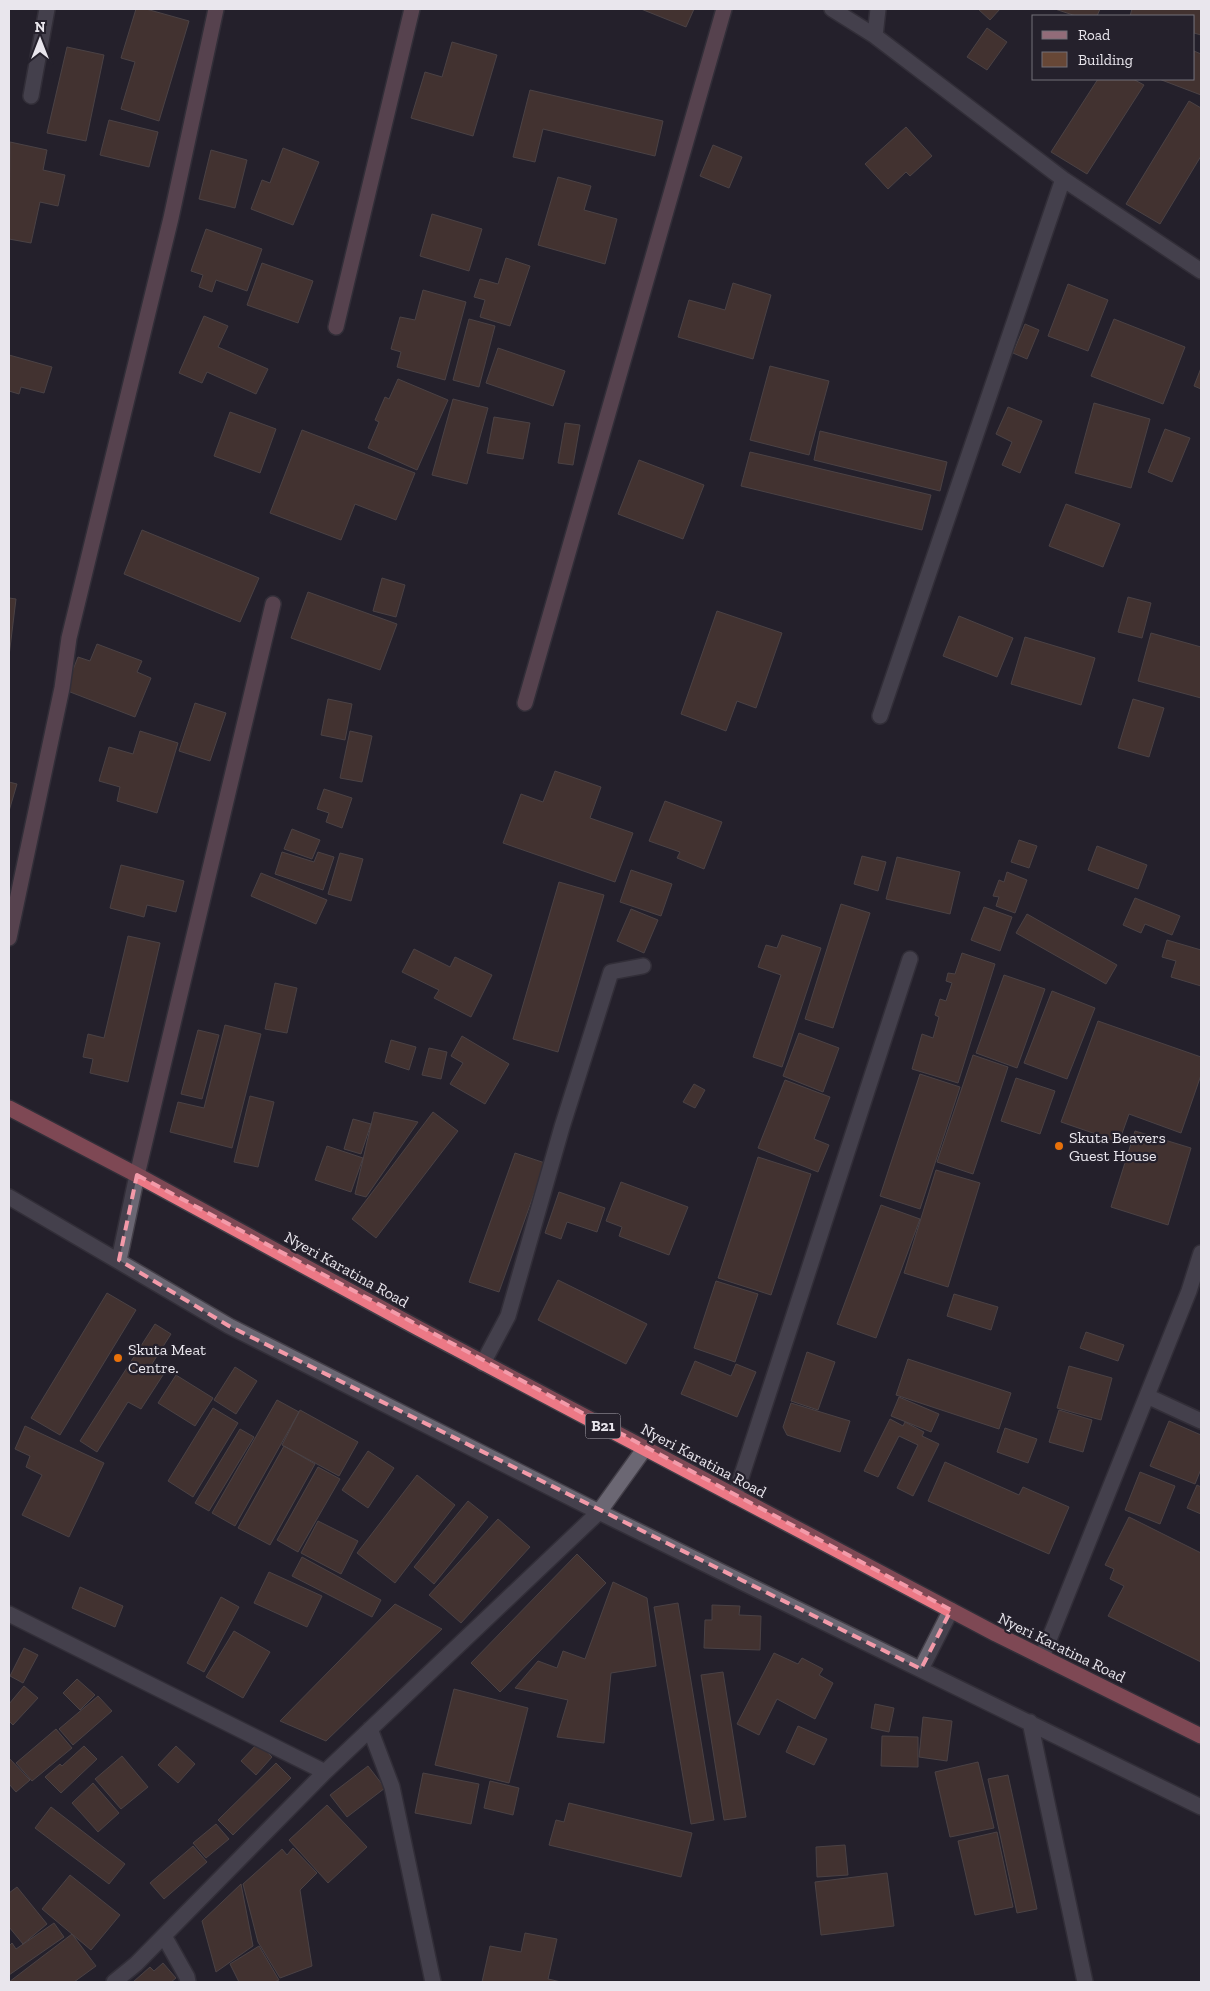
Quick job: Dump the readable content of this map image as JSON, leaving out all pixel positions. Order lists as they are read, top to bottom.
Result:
{
  "streets": {
    "highway": ["Nyeri Karatina Road", "B21"]
  },
  "places": ["Skuta Beavers Guest House", "Skuta Meat Centre."],
  "legend": ["Road", "Building"],
  "north": "top"
}
